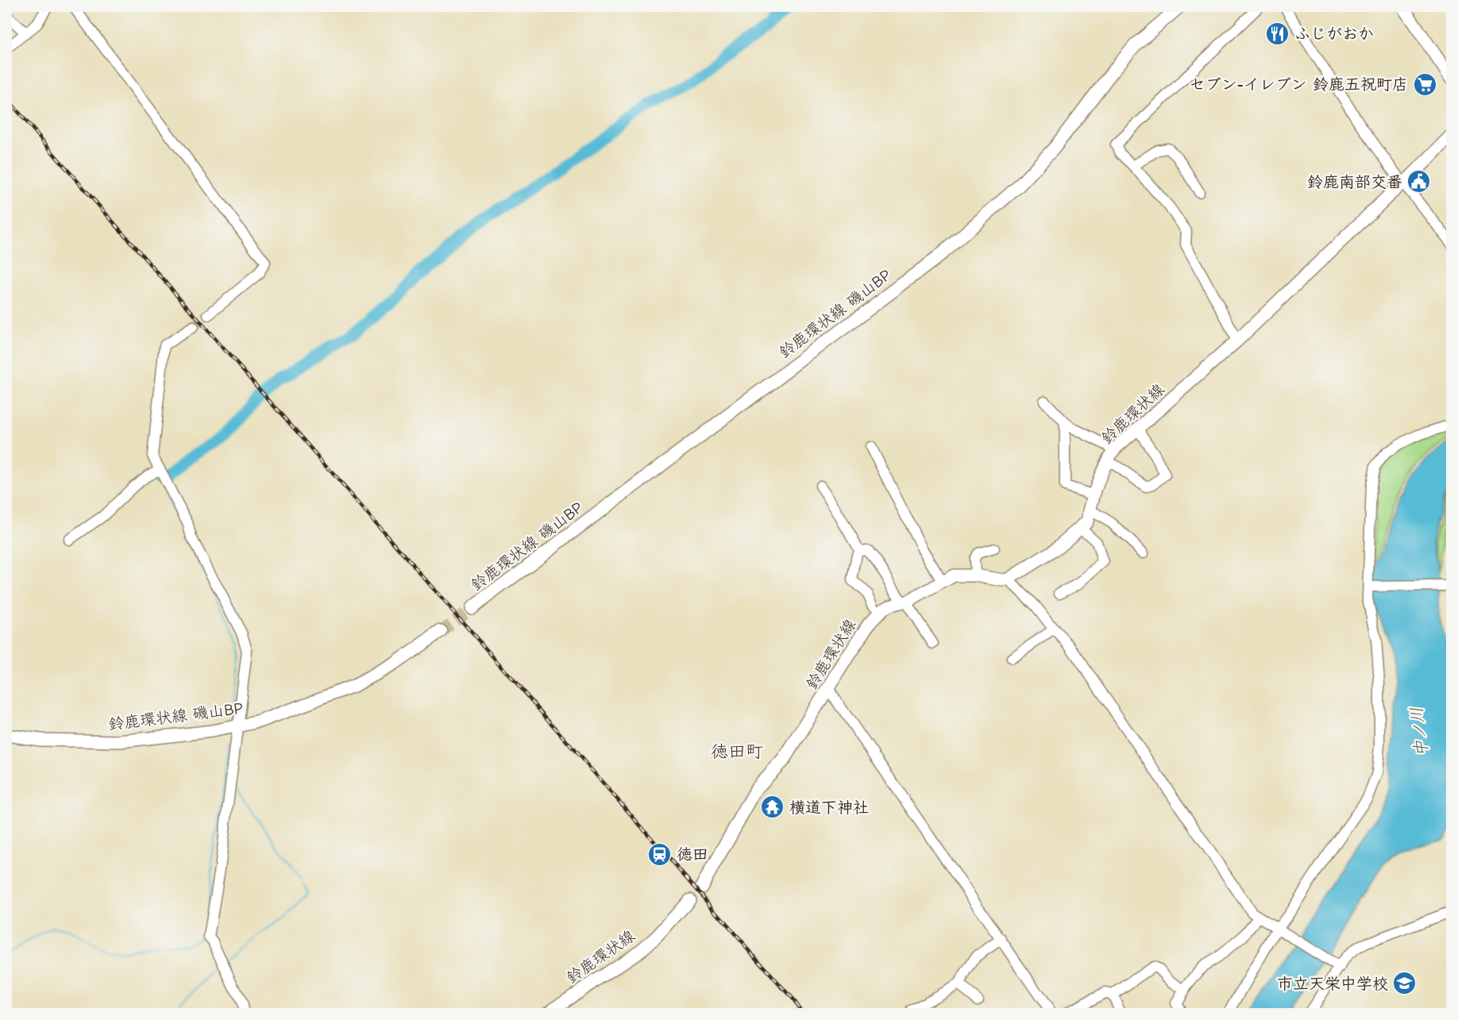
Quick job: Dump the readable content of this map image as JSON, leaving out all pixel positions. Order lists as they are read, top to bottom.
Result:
{
  "streets": {
    "main road": ["鈴鹿環状線 磯山BP", "鈴鹿環状線"]
  },
  "districts": ["徳田町"],
  "water": ["中ノ川"],
  "places": {
    "restaurant": ["ふじがおか"],
    "supermarket": ["セブン-イレブン 鈴鹿五祝町店"],
    "public building": ["鈴鹿南部交番"],
    "temple": ["横道下神社"],
    "station": ["徳田"],
    "school or university": ["市立天栄中学校"]
  }
}
